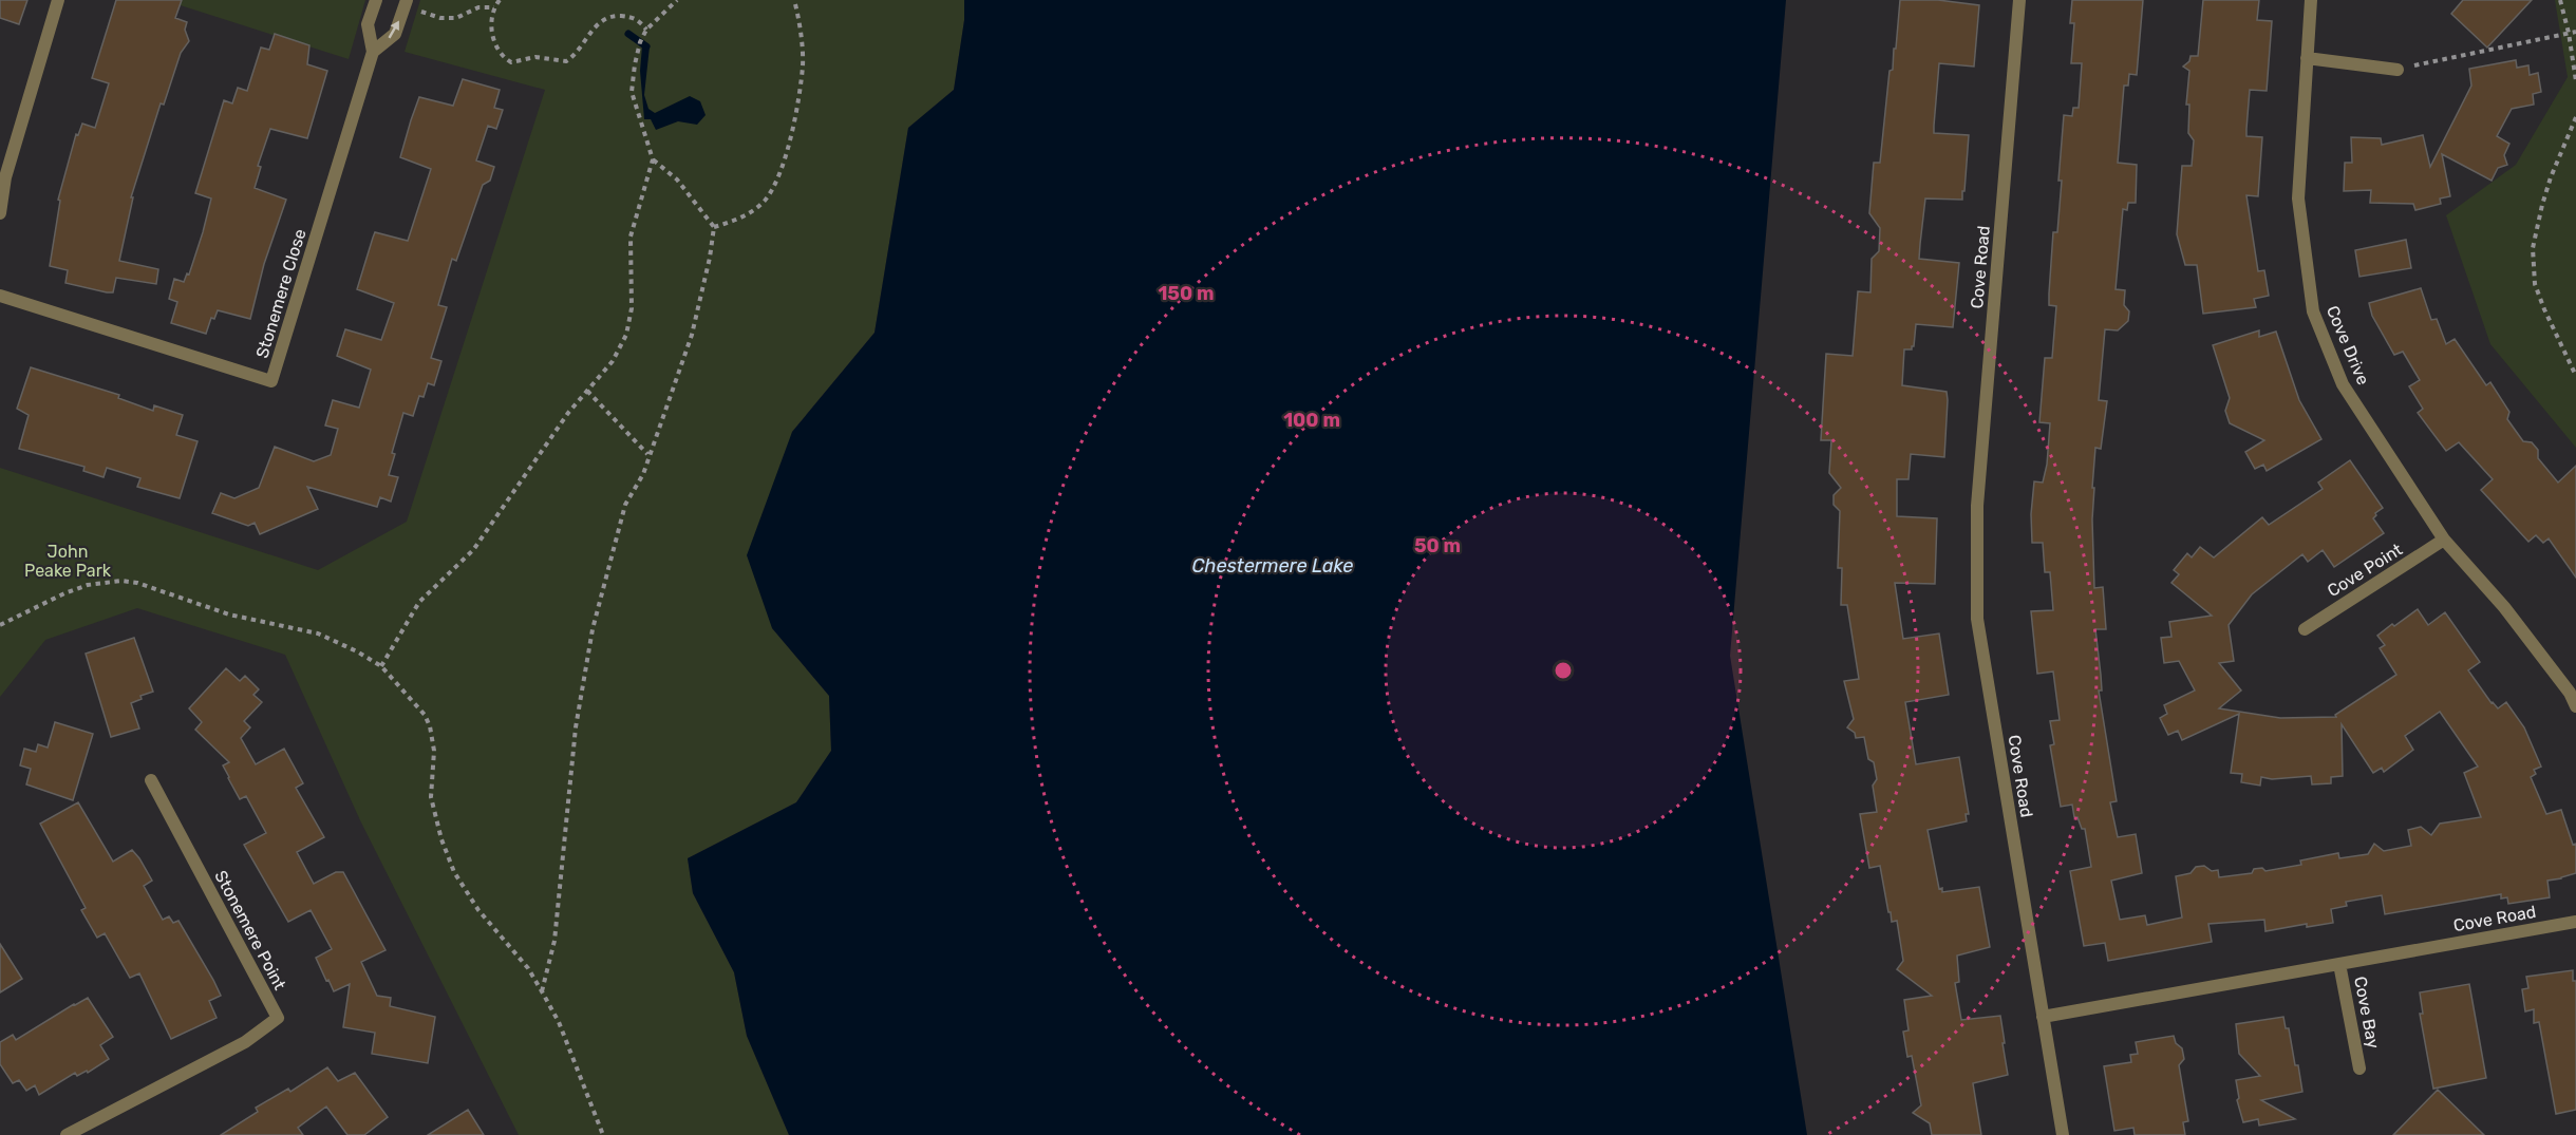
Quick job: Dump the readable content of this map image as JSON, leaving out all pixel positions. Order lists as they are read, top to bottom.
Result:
{
  "streets": {
    "street": [
      "Cove Road",
      "Stonemere Close",
      "Cove Drive",
      "Cove Point",
      "Stonemere Point",
      "Cove Bay"
    ]
  },
  "crossings": [
    ["Cove Road", "Cove Bay"],
    ["Cove Drive", "Cove Point"]
  ],
  "water": ["Chestermere Lake"],
  "parks": ["John Peake Park"],
  "rings": ["150 m", "100 m", "50 m"]
}
